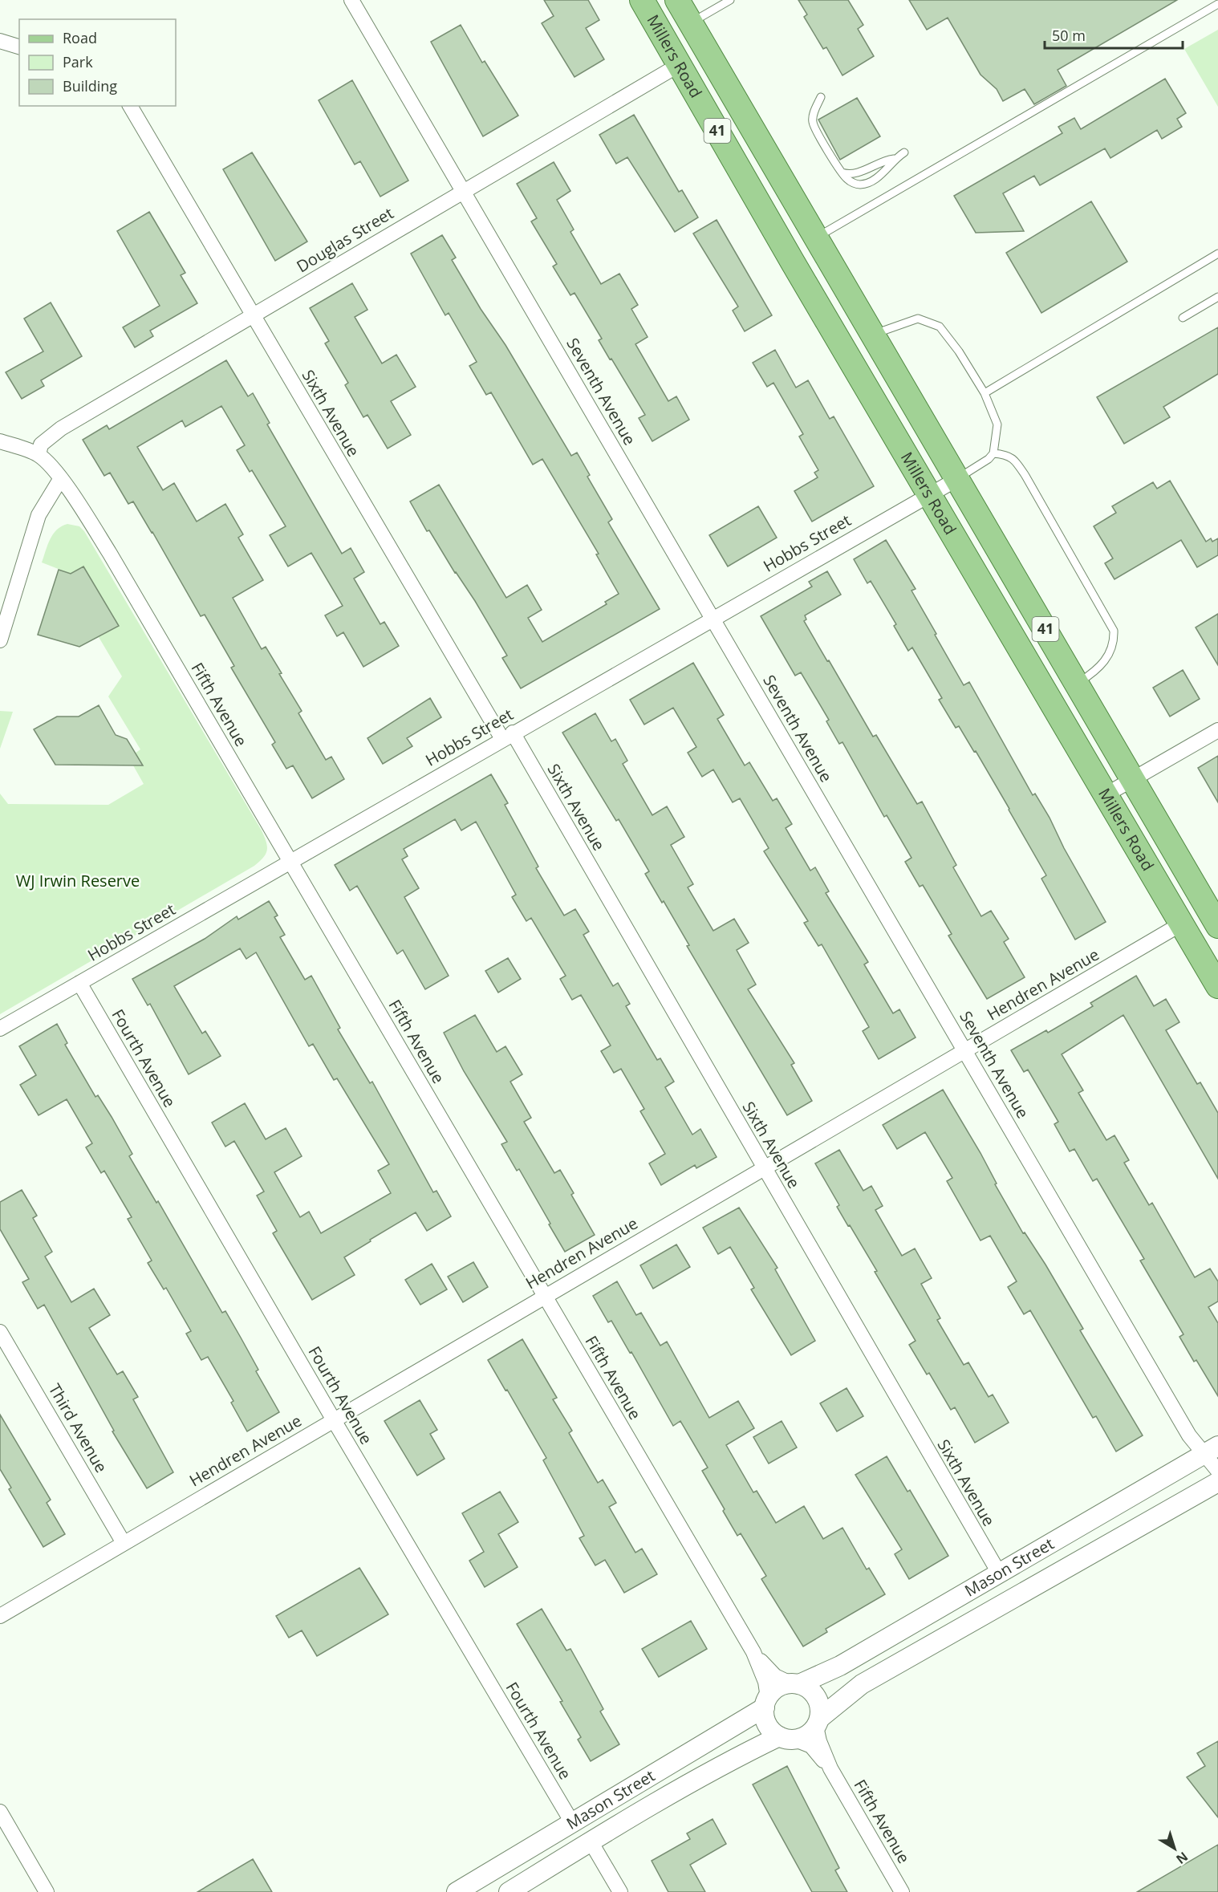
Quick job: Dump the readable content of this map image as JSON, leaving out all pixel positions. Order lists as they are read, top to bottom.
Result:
{
  "streets": {
    "main road": ["Millers Road", "41"],
    "street": [
      "Douglas Street",
      "Seventh Avenue",
      "Sixth Avenue",
      "Hobbs Street",
      "Fifth Avenue",
      "Hendren Avenue",
      "Fourth Avenue",
      "Third Avenue",
      "Mason Street"
    ]
  },
  "crossings": [
    ["Millers Road", "Douglas Street"],
    ["Millers Road", "Hobbs Street"],
    ["Millers Road", "Hendren Avenue"],
    ["Douglas Street", "Seventh Avenue"],
    ["Douglas Street", "Sixth Avenue"],
    ["Douglas Street", "Fifth Avenue"],
    ["Seventh Avenue", "Hobbs Street"],
    ["Seventh Avenue", "Hendren Avenue"],
    ["Seventh Avenue", "Mason Street"],
    ["Sixth Avenue", "Hobbs Street"],
    ["Sixth Avenue", "Hendren Avenue"],
    ["Sixth Avenue", "Mason Street"],
    ["Hobbs Street", "Fifth Avenue"],
    ["Hobbs Street", "Fourth Avenue"],
    ["Fifth Avenue", "Hendren Avenue"],
    ["Fifth Avenue", "Mason Street"],
    ["Hendren Avenue", "Fourth Avenue"],
    ["Hendren Avenue", "Third Avenue"],
    ["Fourth Avenue", "Mason Street"]
  ],
  "parks": ["WJ Irwin Reserve"],
  "legend": ["Road", "Park", "Building"],
  "scale_bar": "50 m",
  "north": "bottom right"
}
